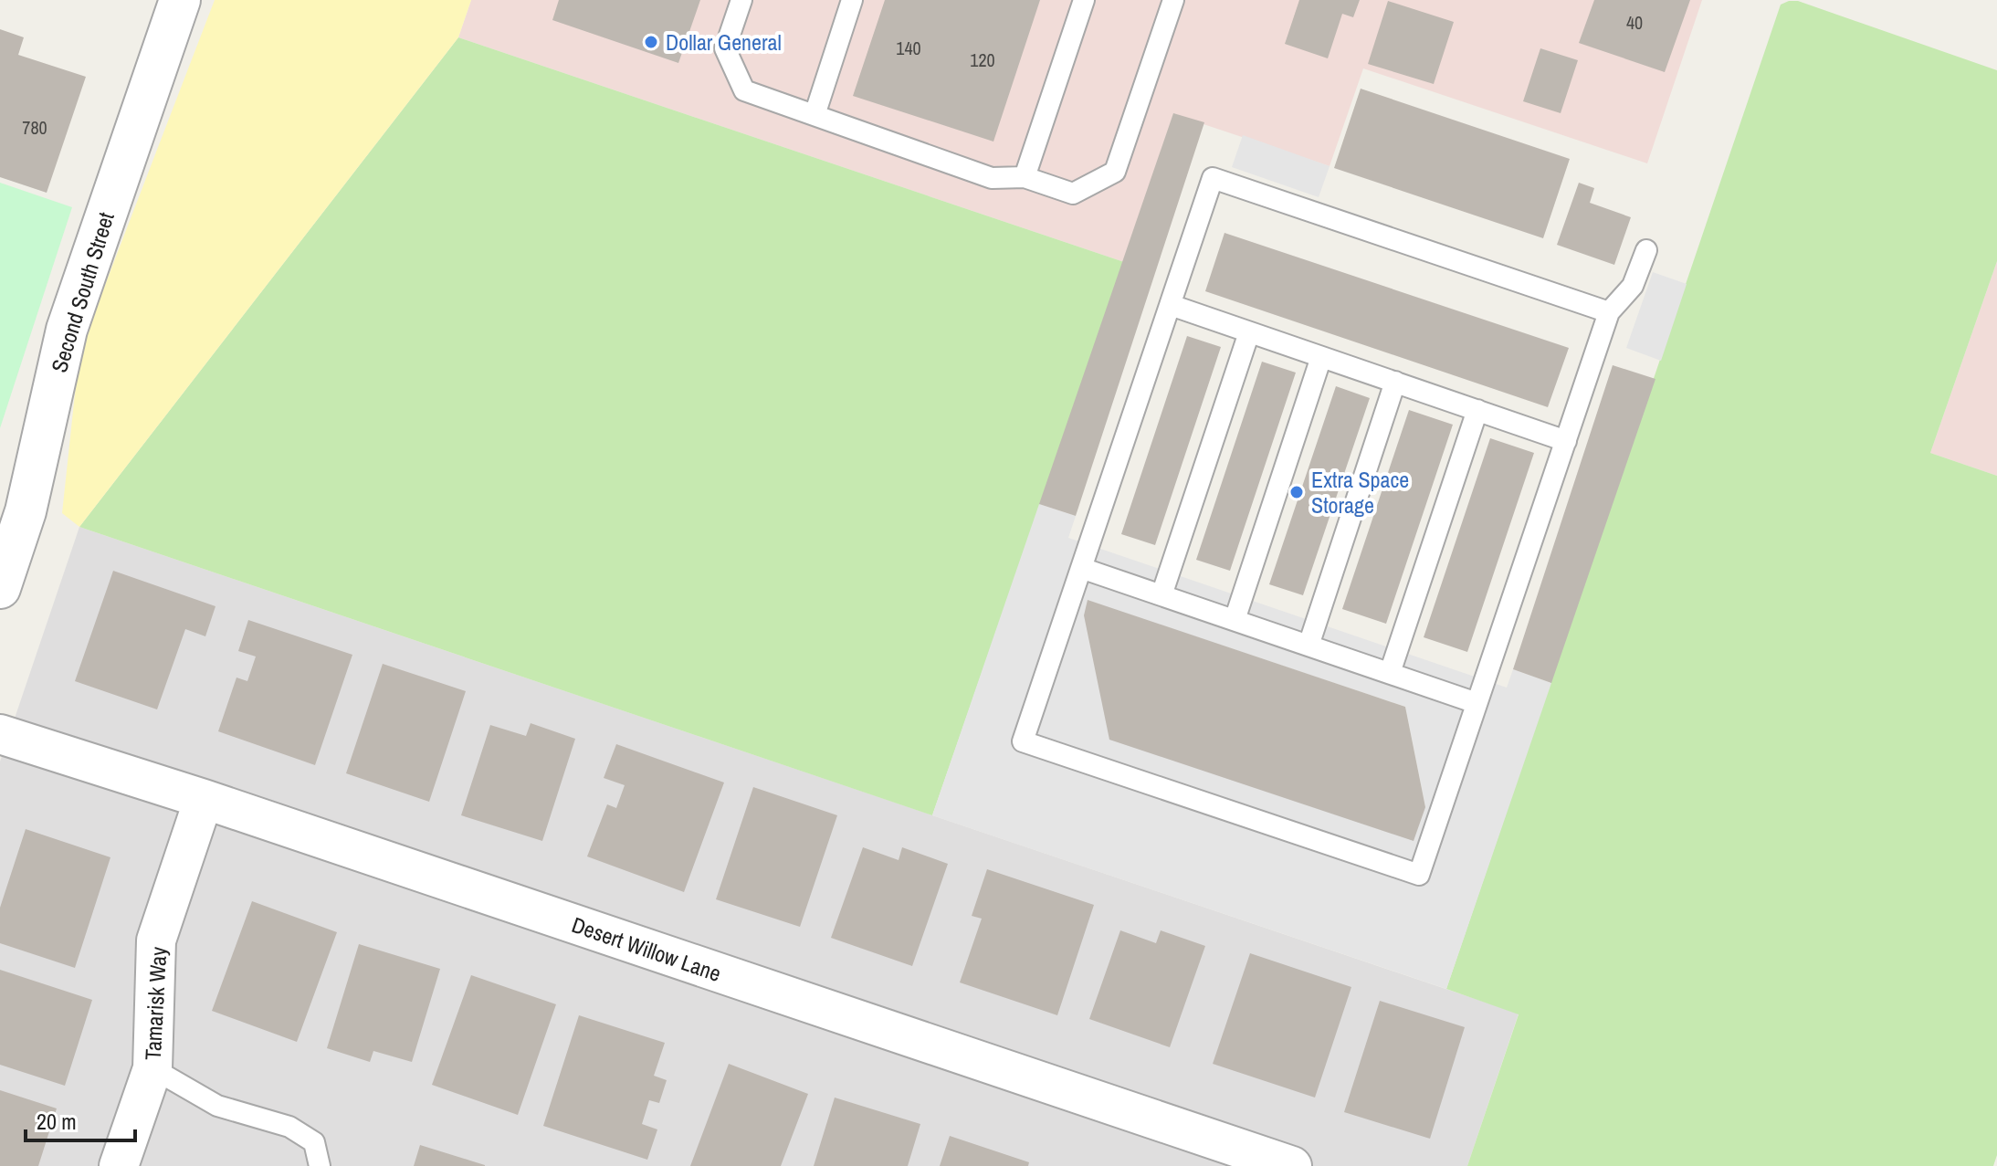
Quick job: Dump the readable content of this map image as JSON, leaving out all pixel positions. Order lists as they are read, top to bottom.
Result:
{
  "streets": {
    "street": ["Second South Street", "Desert Willow Lane", "Tamarisk Way"]
  },
  "crossings": [
    ["Desert Willow Lane", "Tamarisk Way"]
  ],
  "places": ["Dollar General", "Extra Space Storage"],
  "house_numbers": [
    "40",
    "140",
    "120",
    "780"
  ],
  "scale_bar": "20 m"
}
